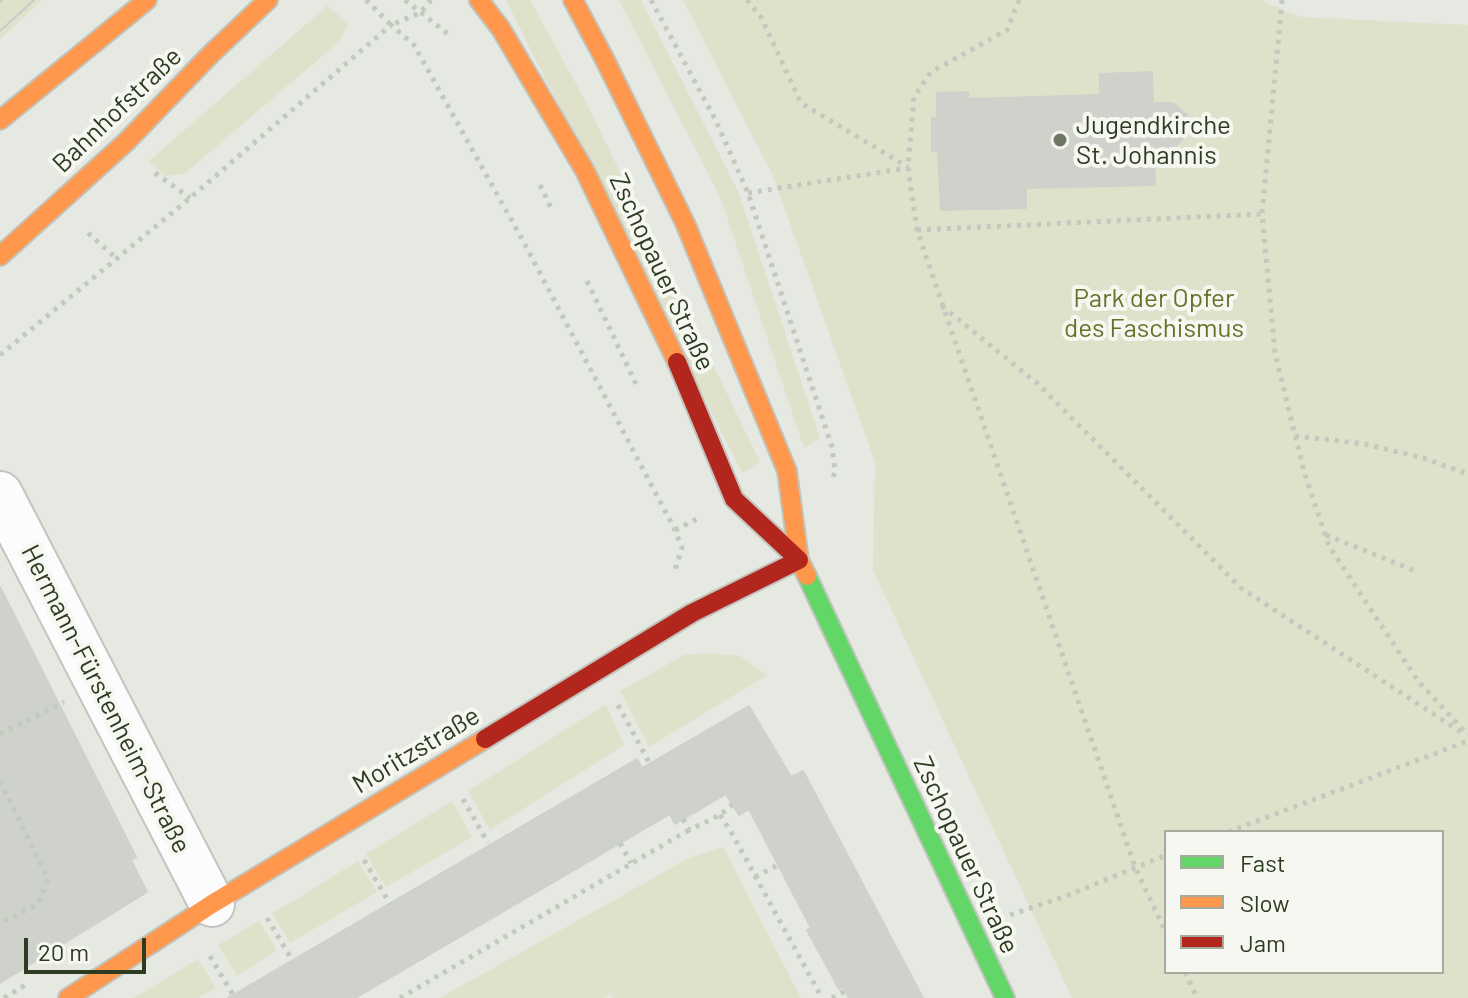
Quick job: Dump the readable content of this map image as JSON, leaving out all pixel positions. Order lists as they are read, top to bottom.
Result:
{
  "streets": {
    "main road": ["Bahnhofstraße", "Zschopauer Straße", "Moritzstraße"],
    "street": ["Hermann-Fürstenheim-Straße"]
  },
  "crossings": [
    ["Zschopauer Straße", "Moritzstraße"],
    ["Hermann-Fürstenheim-Straße", "Moritzstraße"]
  ],
  "parks": ["Park der Opfer des Faschismus"],
  "places": ["Jugendkirche St. Johannis"],
  "legend": ["Fast", "Slow", "Jam"],
  "scale_bar": "20 m"
}
